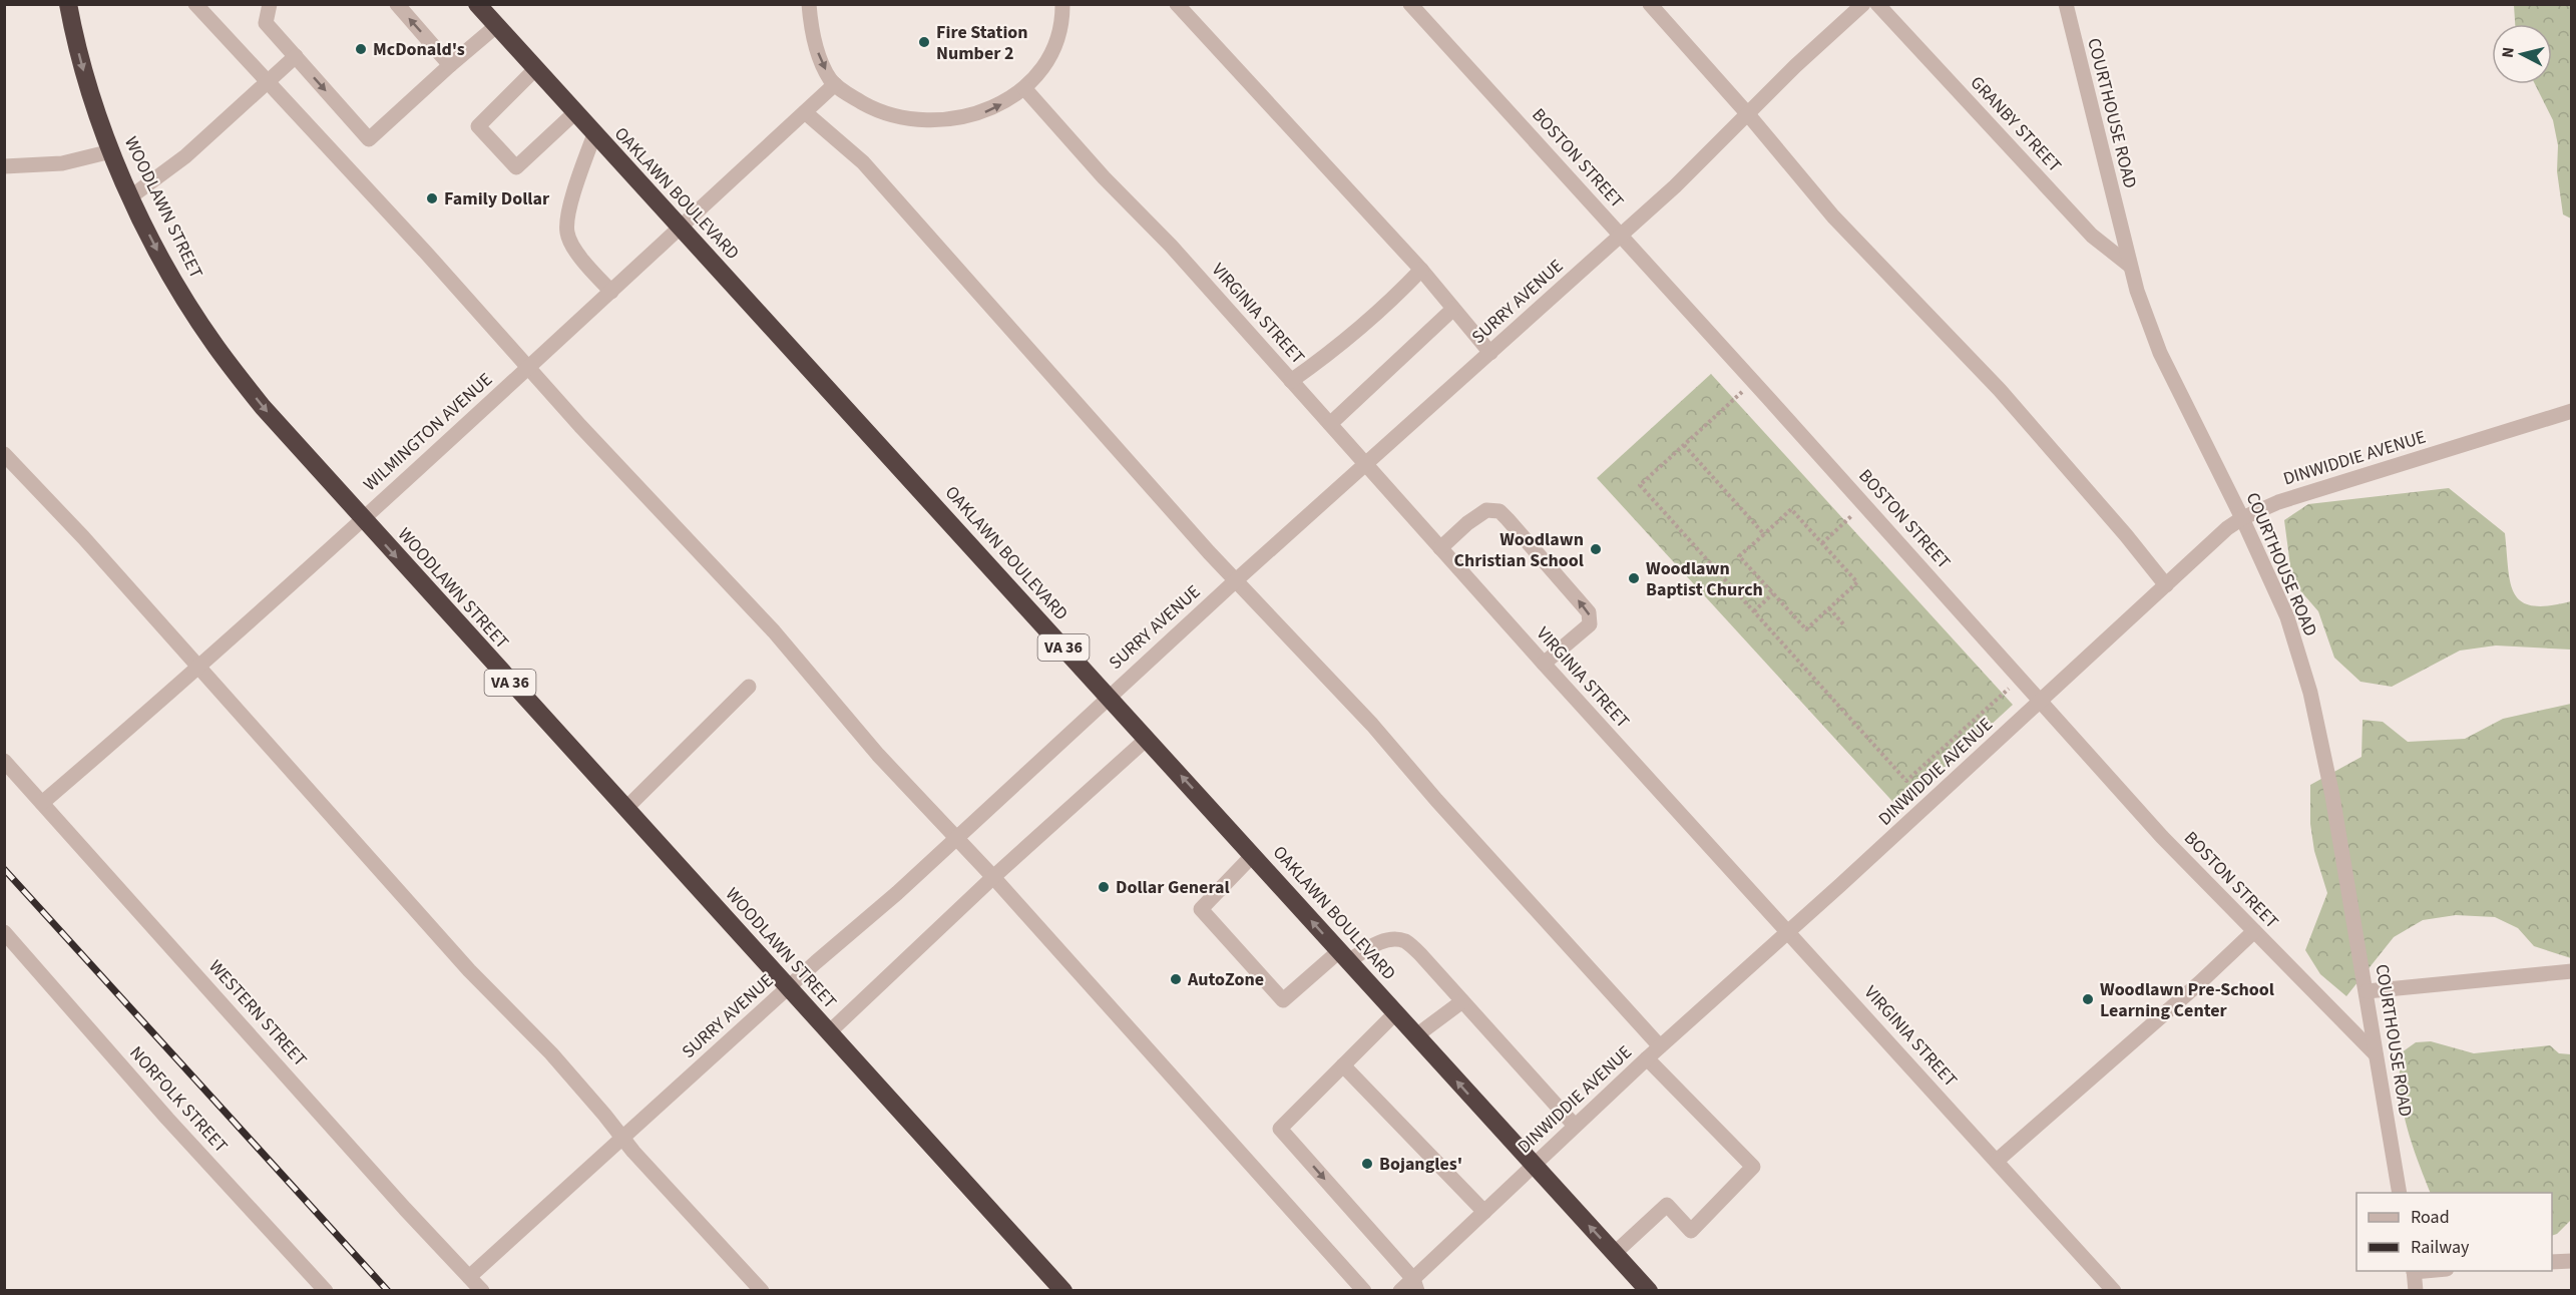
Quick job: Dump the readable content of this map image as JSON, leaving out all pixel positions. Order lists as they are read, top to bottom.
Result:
{
  "streets": {
    "highway": ["OAKLAWN BOULEVARD", "WOODLAWN STREET", "VA 36"],
    "street": [
      "COURTHOUSE ROAD",
      "GRANBY STREET",
      "BOSTON STREET",
      "SURRY AVENUE",
      "VIRGINIA STREET",
      "WILMINGTON AVENUE",
      "DINWIDDIE AVENUE",
      "WESTERN STREET",
      "NORFOLK STREET"
    ]
  },
  "crossings": [
    ["COURTHOUSE ROAD", "GRANBY STREET"],
    ["COURTHOUSE ROAD", "BOSTON STREET"],
    ["COURTHOUSE ROAD", "DINWIDDIE AVENUE"],
    ["BOSTON STREET", "SURRY AVENUE"],
    ["BOSTON STREET", "DINWIDDIE AVENUE"],
    ["OAKLAWN BOULEVARD", "SURRY AVENUE"],
    ["OAKLAWN BOULEVARD", "WILMINGTON AVENUE"],
    ["OAKLAWN BOULEVARD", "DINWIDDIE AVENUE"],
    ["WOODLAWN STREET", "SURRY AVENUE"],
    ["WOODLAWN STREET", "WILMINGTON AVENUE"],
    ["SURRY AVENUE", "VIRGINIA STREET"],
    ["SURRY AVENUE", "WESTERN STREET"],
    ["VIRGINIA STREET", "DINWIDDIE AVENUE"],
    ["WILMINGTON AVENUE", "WESTERN STREET"]
  ],
  "one_way": ["WOODLAWN STREET"],
  "places": [
    "Fire Station Number 2",
    "McDonald's",
    "Family Dollar",
    "Woodlawn Christian School",
    "Woodlawn Baptist Church",
    "Dollar General",
    "AutoZone",
    "Woodlawn Pre-School Learning Center",
    "Bojangles'"
  ],
  "legend": ["Road", "Railway"],
  "north": "left"
}
